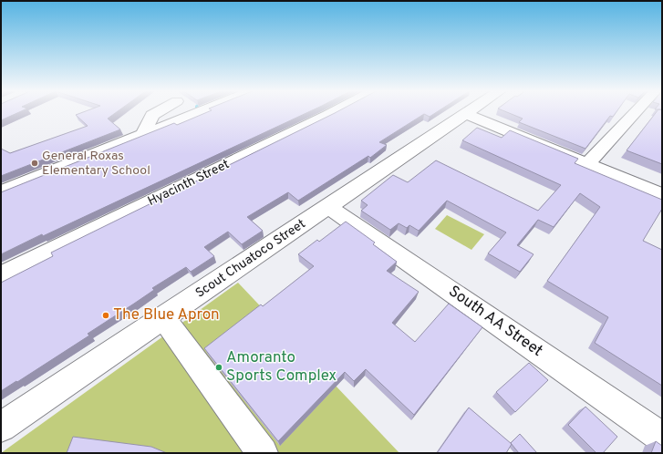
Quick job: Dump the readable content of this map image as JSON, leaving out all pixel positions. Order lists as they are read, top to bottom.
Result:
{
  "streets": {
    "street": ["Hyacinth Street", "Scout Chuatoco Street", "South AA Street"]
  },
  "crossings": [
    ["Scout Chuatoco Street", "South AA Street"]
  ],
  "places": ["General Roxas Elementary School", "The Blue Apron", "Amoranto Sports Complex"]
}
